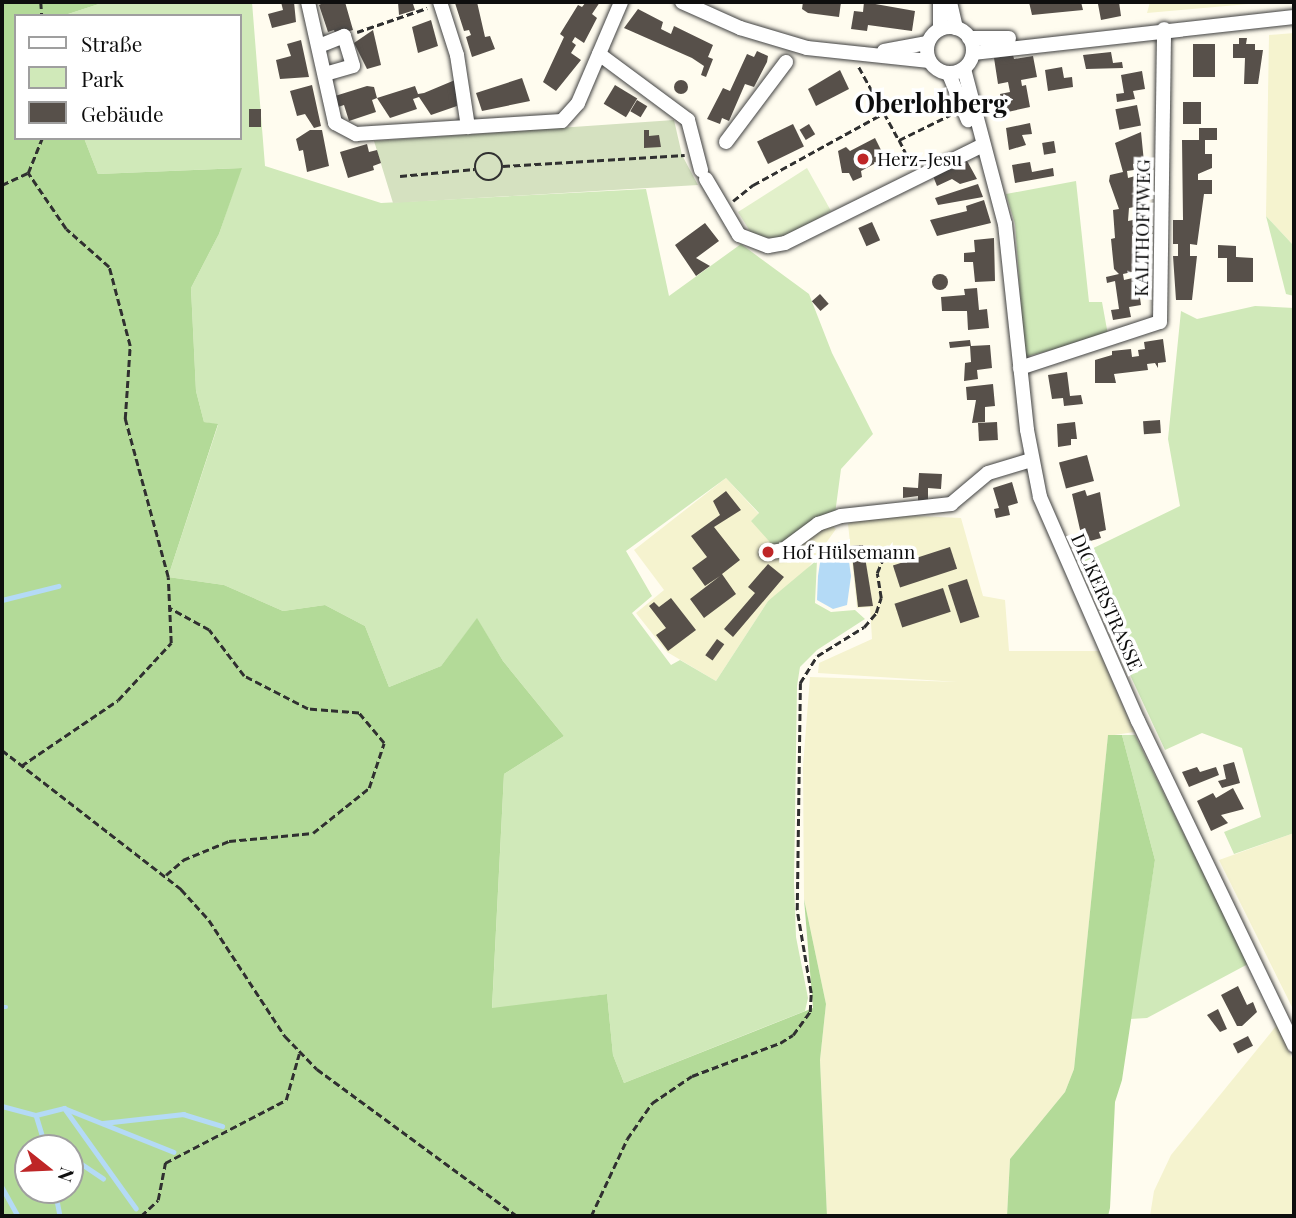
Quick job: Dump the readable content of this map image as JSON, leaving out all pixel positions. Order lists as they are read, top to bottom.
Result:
{
  "streets": {
    "street": ["KALTHOFFWEG", "DICKERSTRASSE"]
  },
  "crossings": [
    ["KALTHOFFWEG", "DICKERSTRASSE"]
  ],
  "districts": ["Oberlohberg"],
  "places": ["Herz-Jesu", "Hof Hülsemann"],
  "legend": ["Straße", "Park", "Gebäude"],
  "north": "right"
}
